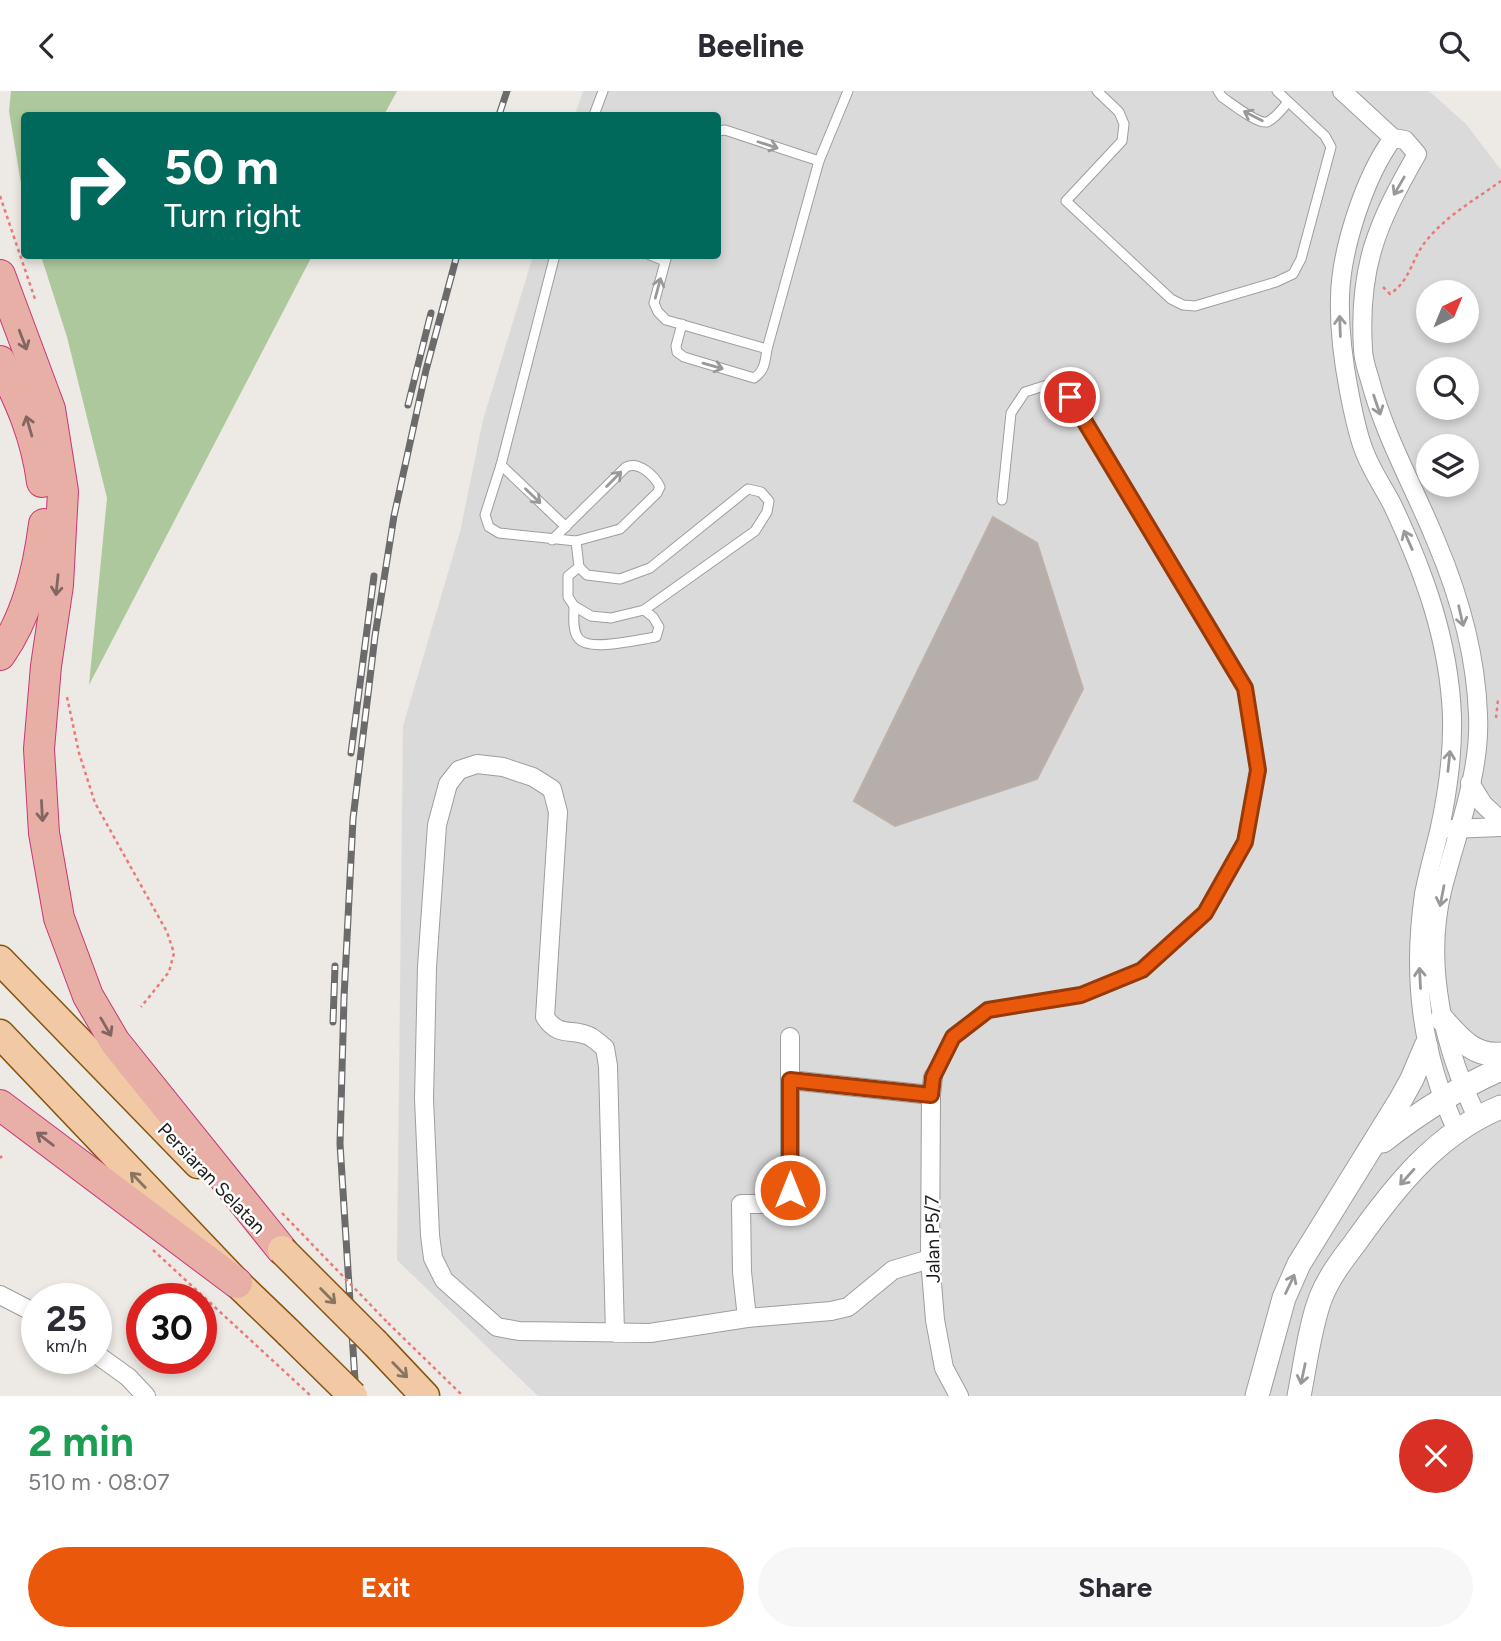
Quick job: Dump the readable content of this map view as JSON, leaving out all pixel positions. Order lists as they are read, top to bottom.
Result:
{
  "streets": {
    "main road": ["Persiaran Selatan"],
    "street": ["Jalan P5/7"]
  },
  "north": "top right",
  "page": {
    "header": "Beeline",
    "turn": ["50 m", "Turn right"],
    "speed": "25 km/h",
    "limit": "30",
    "heading": ["2 min", "510 m · 08:07"],
    "buttons": ["Exit", "Share"]
  }
}
